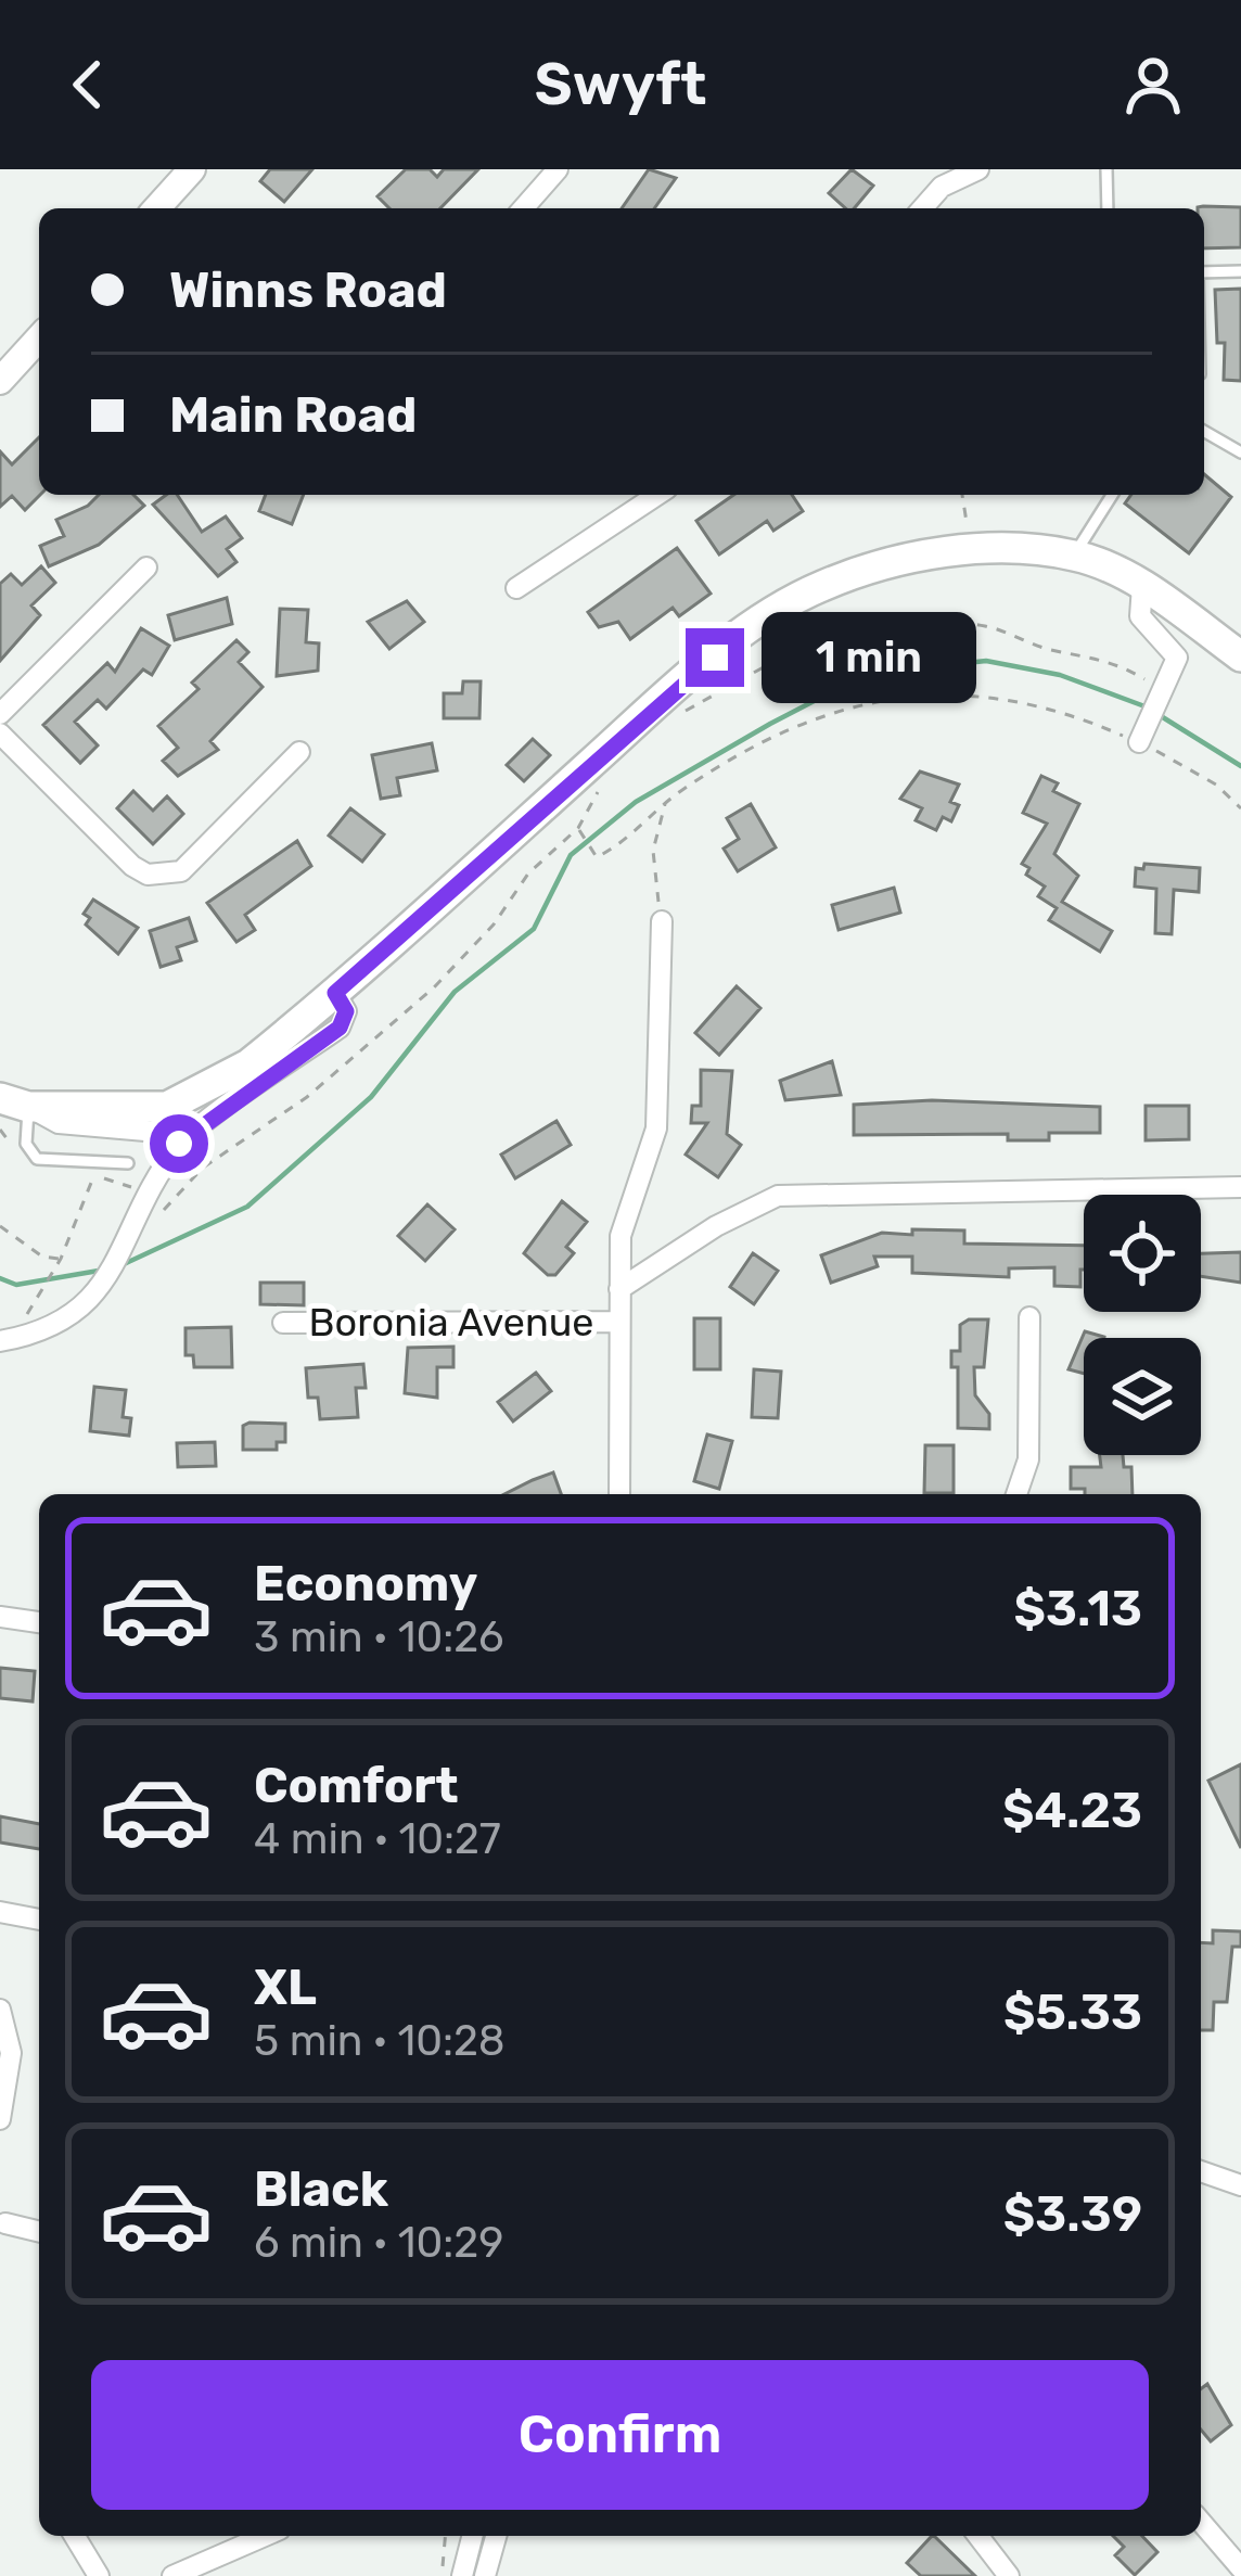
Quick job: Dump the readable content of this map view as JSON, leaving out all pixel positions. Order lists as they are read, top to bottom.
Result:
{
  "streets": {
    "street": ["Boronia Avenue"]
  },
  "page": {
    "header": "Swyft",
    "banner": ["Winns Road", "Main Road"],
    "bubble": "1 min",
    "list": [
      {
        "name": "Economy",
        "note": "3 min · 10:26",
        "value": "$3.13"
      },
      {
        "name": "Comfort",
        "note": "4 min · 10:27",
        "value": "$4.23"
      },
      {
        "name": "XL",
        "note": "5 min · 10:28",
        "value": "$5.33"
      },
      {
        "name": "Black",
        "note": "6 min · 10:29",
        "value": "$3.39"
      }
    ],
    "buttons": "Confirm"
  }
}
